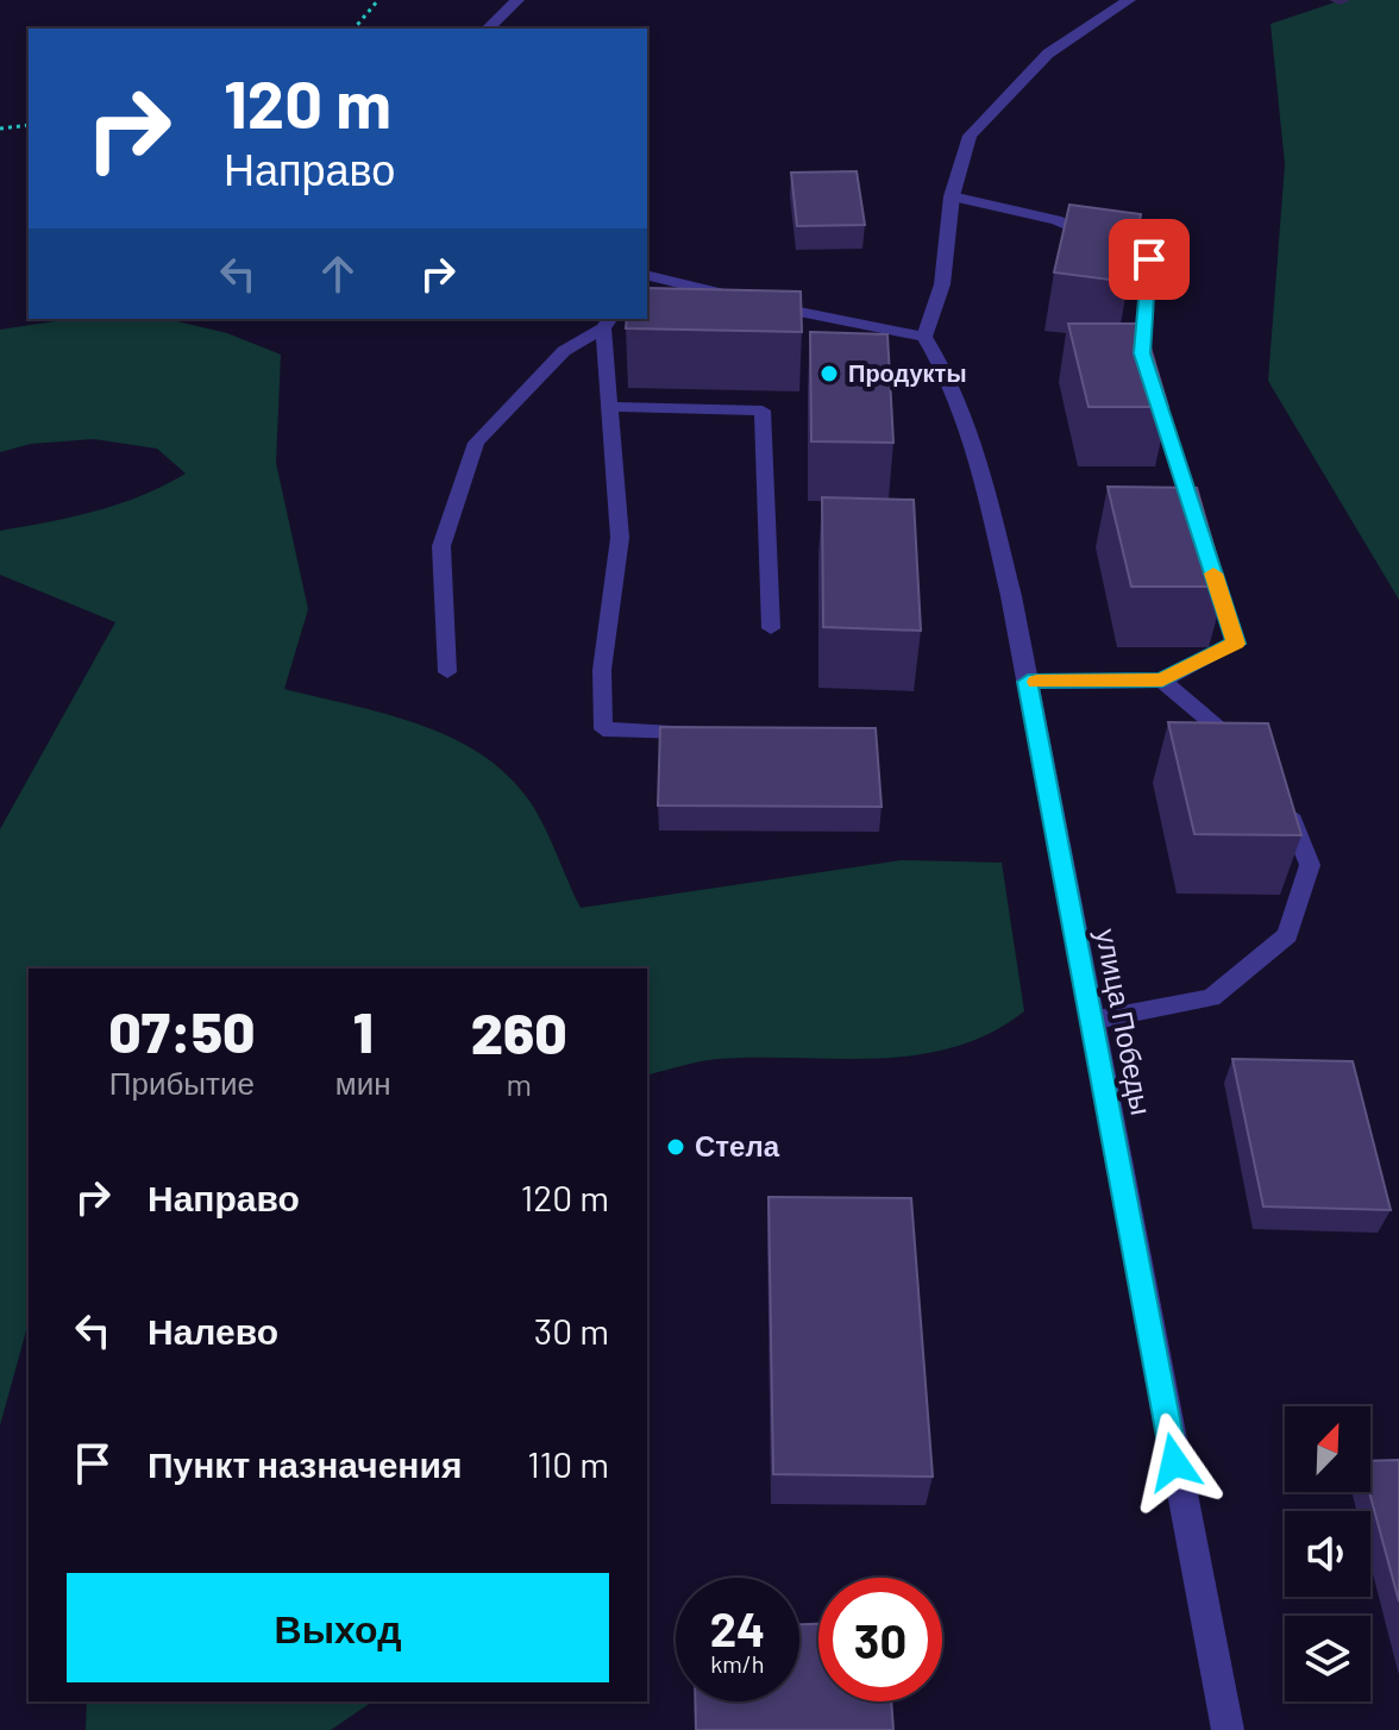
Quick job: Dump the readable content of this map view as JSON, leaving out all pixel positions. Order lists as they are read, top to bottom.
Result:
{
  "streets": {
    "street": ["улица Победы"]
  },
  "places": ["Продукты", "Стела"],
  "north": "top right",
  "page": {
    "turn": ["120 m", "Направо"],
    "eta": [
      "07:50",
      "Прибытие",
      "1",
      "мин",
      "260",
      "m"
    ],
    "list": [
      {
        "name": "Направо",
        "value": "120 m"
      },
      {
        "name": "Налево",
        "value": "30 m"
      },
      {
        "name": "Пункт назначения",
        "value": "110 m"
      }
    ],
    "buttons": "Выход",
    "speed": "24 km/h",
    "limit": "30"
  }
}
